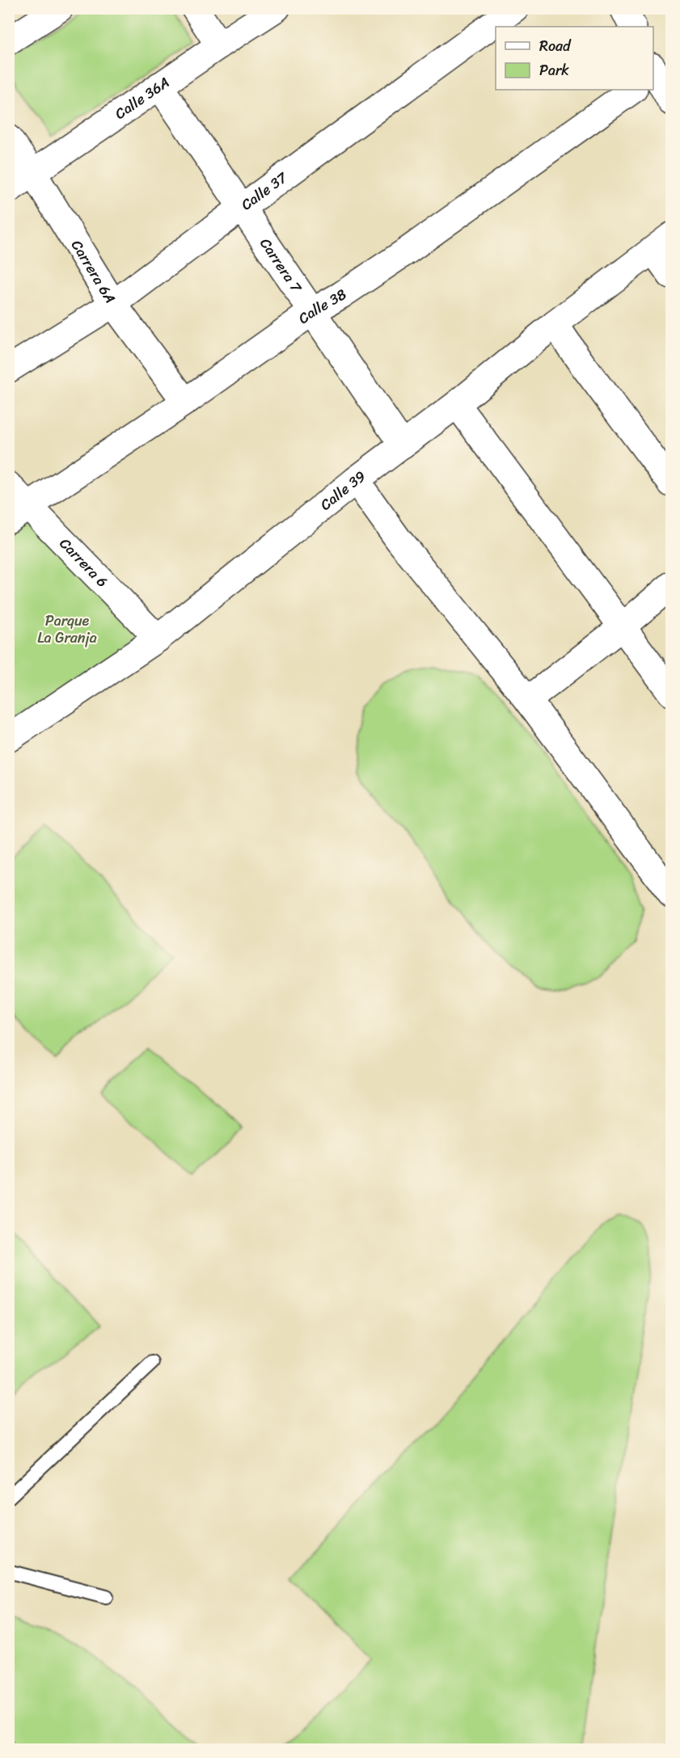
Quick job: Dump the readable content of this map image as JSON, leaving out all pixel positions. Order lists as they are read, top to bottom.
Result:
{
  "streets": {
    "street": [
      "Calle 36A",
      "Calle 37",
      "Carrera 7",
      "Carrera 6A",
      "Calle 38",
      "Calle 39",
      "Carrera 6"
    ]
  },
  "crossings": [
    ["Calle 36A", "Carrera 7"],
    ["Calle 36A", "Carrera 6A"],
    ["Calle 37", "Carrera 7"],
    ["Calle 37", "Carrera 6A"],
    ["Carrera 7", "Calle 38"],
    ["Carrera 7", "Calle 39"],
    ["Carrera 6A", "Calle 38"],
    ["Calle 38", "Carrera 6"],
    ["Calle 39", "Carrera 6"]
  ],
  "parks": ["Parque La Granja"],
  "legend": ["Road", "Park"]
}
